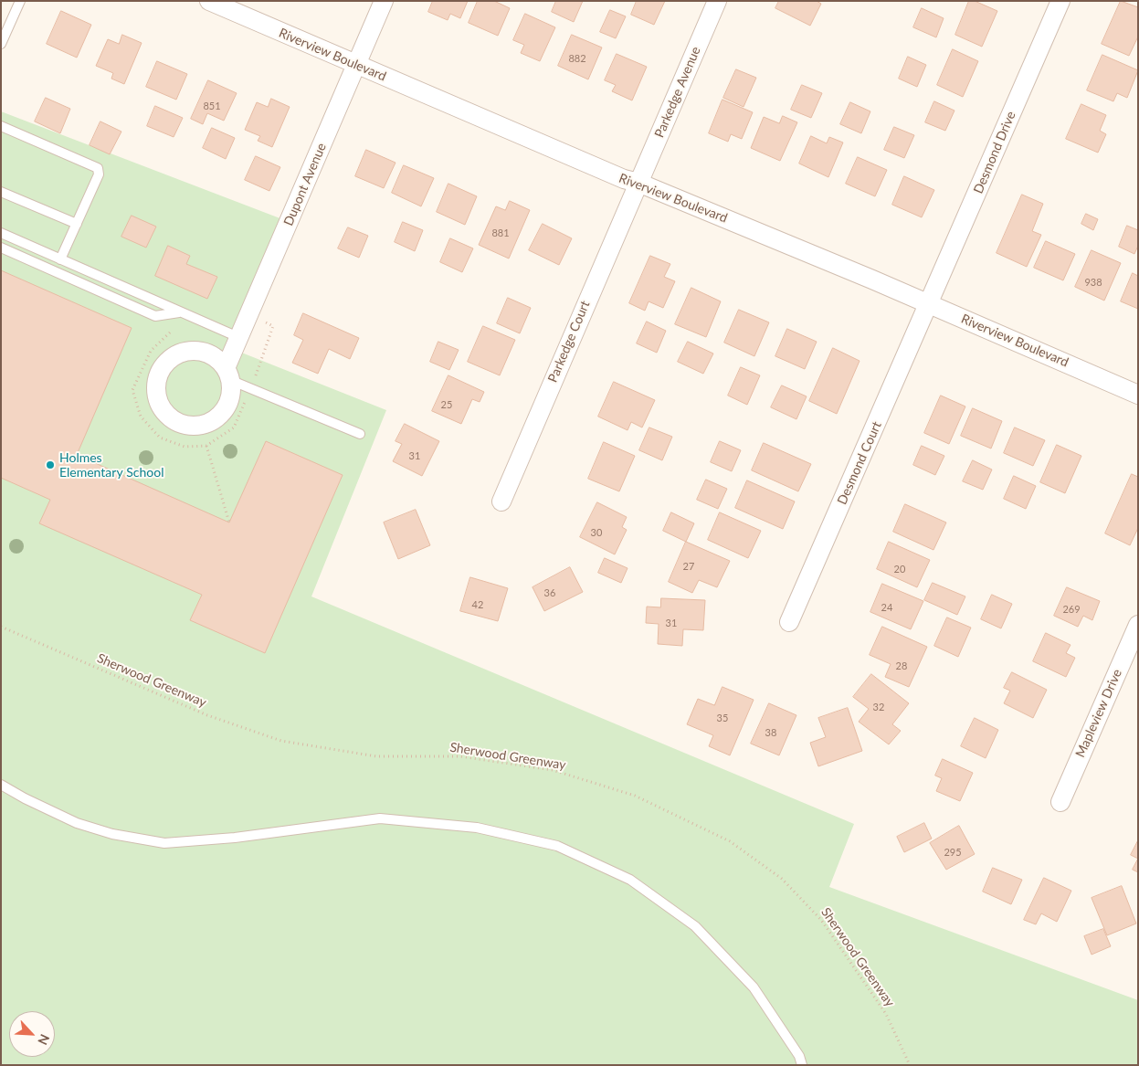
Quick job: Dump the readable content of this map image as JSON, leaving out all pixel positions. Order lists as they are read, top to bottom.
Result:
{
  "streets": {
    "street": [
      "Riverview Boulevard",
      "Parkedge Avenue",
      "Desmond Drive",
      "Dupont Avenue",
      "Parkedge Court",
      "Desmond Court",
      "Mapleview Drive"
    ],
    "path": ["Sherwood Greenway"]
  },
  "crossings": [
    ["Riverview Boulevard", "Parkedge Avenue"],
    ["Riverview Boulevard", "Desmond Drive"],
    ["Riverview Boulevard", "Dupont Avenue"],
    ["Riverview Boulevard", "Parkedge Court"],
    ["Riverview Boulevard", "Desmond Court"],
    ["Parkedge Avenue", "Parkedge Court"],
    ["Desmond Drive", "Desmond Court"]
  ],
  "places": ["Holmes Elementary School"],
  "house_numbers": [
    "882",
    "851",
    "881",
    "938",
    "25",
    "31",
    "30",
    "27",
    "20",
    "36",
    "42",
    "24",
    "269",
    "31",
    "28",
    "32",
    "35",
    "38",
    "295"
  ],
  "north": "bottom right"
}
